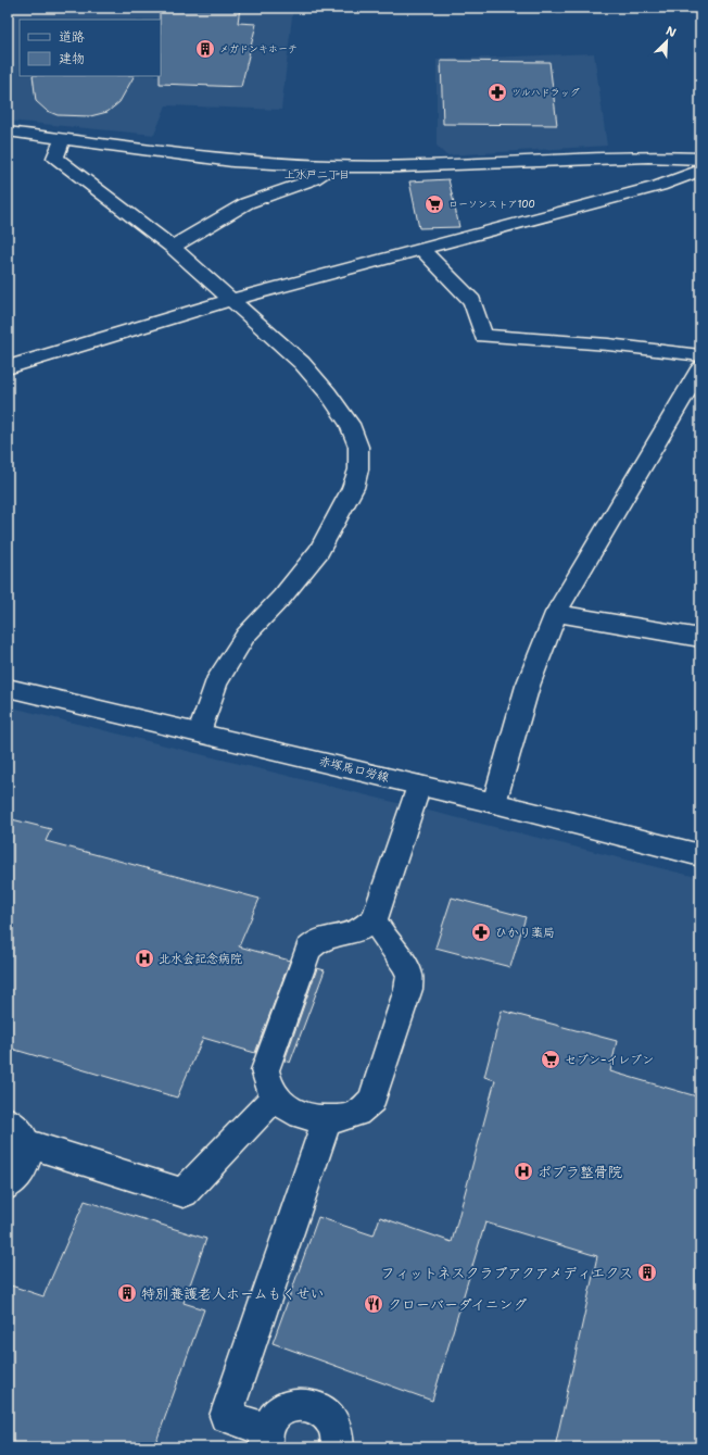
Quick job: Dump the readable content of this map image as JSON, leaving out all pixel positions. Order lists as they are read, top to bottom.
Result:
{
  "streets": {
    "street": ["赤塚馬口労線"]
  },
  "districts": ["上水戸二丁目"],
  "places": {
    "building": ["メガドンキホーテ", "フィットネスクラブアクアメディエクス", "特別養護老人ホームもくせい"],
    "pharmacy": ["ツルハドラッグ", "ひかり薬局"],
    "supermarket": ["ローソンストア100", "セブン-イレブン"],
    "hospital": ["北水会記念病院", "ポプラ整骨院"],
    "restaurant": ["クローバーダイニング"]
  },
  "legend": ["道路", "建物"],
  "north": "top right"
}
